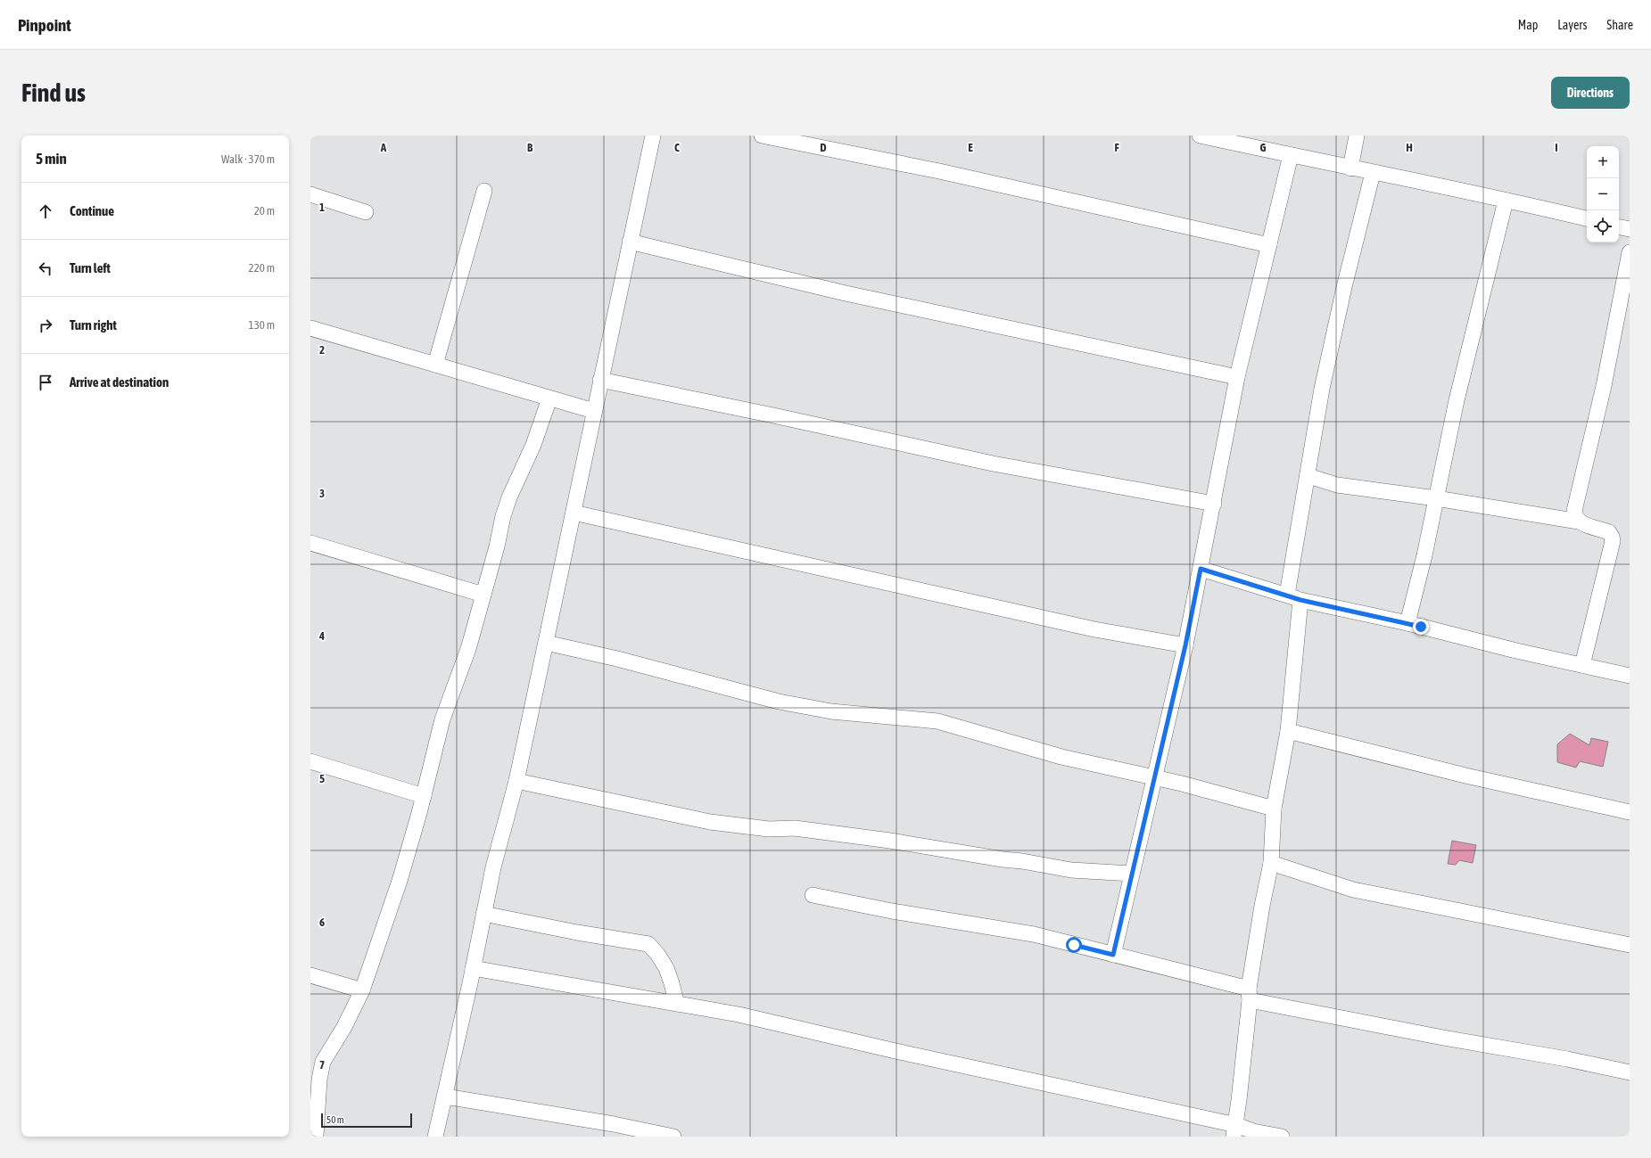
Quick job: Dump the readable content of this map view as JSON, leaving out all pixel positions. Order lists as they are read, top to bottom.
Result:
{
  "scale_bar": "50 m",
  "page": {
    "header": "Pinpoint",
    "nav": ["Map", "Layers", "Share"],
    "buttons": "Directions",
    "title": "Find us",
    "heading": ["5 min", "Walk · 370 m"],
    "map_buttons": ["+", "−"],
    "list": [
      ["Continue", "20 m"],
      ["Turn left", "220 m"],
      ["Turn right", "130 m"],
      "Arrive at destination"
    ],
    "scale": "50 m"
  },
  "grid": {
    "columns": [
      "A",
      "B",
      "C",
      "D",
      "E",
      "F",
      "G",
      "H",
      "I"
    ],
    "rows": [
      "1",
      "2",
      "3",
      "4",
      "5",
      "6",
      "7"
    ]
  }
}
